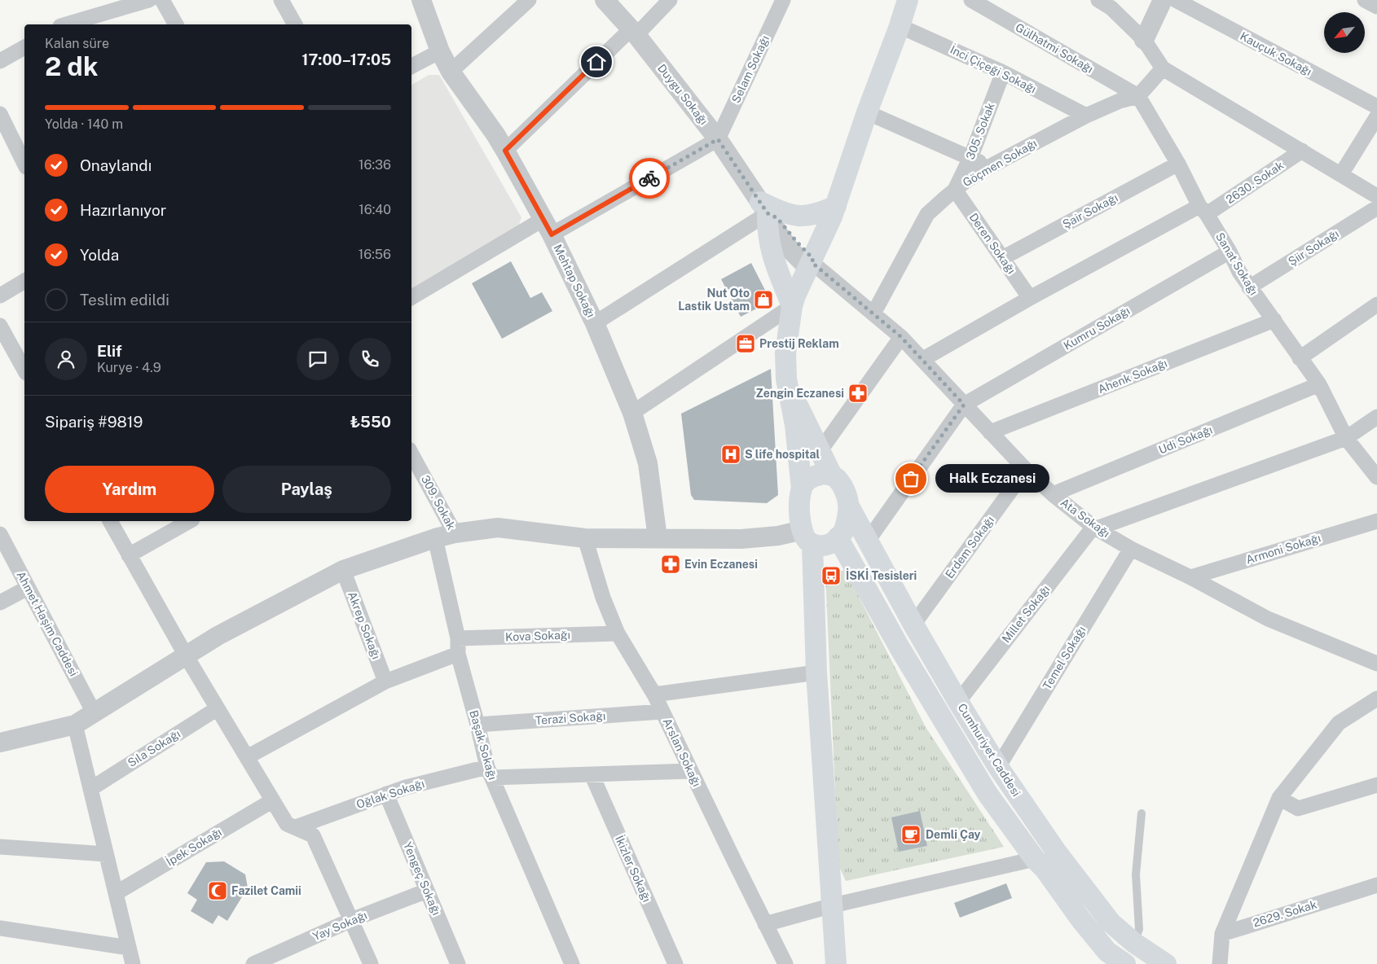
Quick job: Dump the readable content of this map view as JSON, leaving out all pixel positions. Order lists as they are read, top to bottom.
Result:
{
  "streets": {
    "main road": ["Cumhuriyet Caddesi"],
    "street": [
      "Gülhatmi Sokağı",
      "Kauçuk Sokağı",
      "Selam Sokağı",
      "İnci Çiçeği Sokağı",
      "Duygu Sokağı",
      "305. Sokak",
      "Göçmen Sokağı",
      "2630. Sokak",
      "Şair Sokağı",
      "Deren Sokağı",
      "Şiir Sokağı",
      "Sanat Sokağı",
      "Mehtap Sokağı",
      "Kumru Sokağı",
      "Ahenk Sokağı",
      "Udi Sokağı",
      "309. Sokak",
      "Ata Sokağı",
      "Erdem Sokağı",
      "Armoni Sokağı",
      "Millet Sokağı",
      "Ahmet Haşim Caddesi",
      "Akrep Sokağı",
      "Kova Sokağı",
      "Temel Sokağı",
      "Terazi Sokağı",
      "Başak Sokağı",
      "Sıla Sokağı",
      "Arslan Sokağı",
      "Oğlak Sokağı",
      "İpek Sokağı",
      "İkizler Sokağı",
      "Yengeç Sokağı",
      "2629. Sokak",
      "Yay Sokağı"
    ]
  },
  "crossings": [
    ["Gülhatmi Sokağı", "Göçmen Sokağı"],
    ["Gülhatmi Sokağı", "Sanat Sokağı"],
    ["Selam Sokağı", "Duygu Sokağı"],
    ["İnci Çiçeği Sokağı", "305. Sokak"],
    ["İnci Çiçeği Sokağı", "Göçmen Sokağı"],
    ["Duygu Sokağı", "Ata Sokağı"],
    ["305. Sokak", "Göçmen Sokağı"],
    ["305. Sokak", "Deren Sokağı"],
    ["Göçmen Sokağı", "Deren Sokağı"],
    ["Göçmen Sokağı", "Sanat Sokağı"],
    ["Göçmen Sokağı", "Ata Sokağı"],
    ["2630. Sokak", "Deren Sokağı"],
    ["2630. Sokak", "Sanat Sokağı"],
    ["2630. Sokak", "Ata Sokağı"],
    ["Şair Sokağı", "Deren Sokağı"],
    ["Şair Sokağı", "Sanat Sokağı"],
    ["Şiir Sokağı", "Sanat Sokağı"],
    ["Sanat Sokağı", "Kumru Sokağı"],
    ["Sanat Sokağı", "Ahenk Sokağı"],
    ["Sanat Sokağı", "Udi Sokağı"],
    ["Kumru Sokağı", "Ata Sokağı"],
    ["Ahenk Sokağı", "Ata Sokağı"],
    ["Udi Sokağı", "Ata Sokağı"],
    ["Ata Sokağı", "Erdem Sokağı"],
    ["Ata Sokağı", "Armoni Sokağı"],
    ["Ata Sokağı", "Millet Sokağı"],
    ["Ata Sokağı", "Temel Sokağı"],
    ["Erdem Sokağı", "Cumhuriyet Caddesi"],
    ["Millet Sokağı", "Cumhuriyet Caddesi"],
    ["Akrep Sokağı", "Kova Sokağı"],
    ["Kova Sokağı", "Başak Sokağı"],
    ["Kova Sokağı", "Arslan Sokağı"],
    ["Temel Sokağı", "Cumhuriyet Caddesi"],
    ["Terazi Sokağı", "Başak Sokağı"],
    ["Terazi Sokağı", "Arslan Sokağı"],
    ["Başak Sokağı", "Oğlak Sokağı"],
    ["Arslan Sokağı", "Oğlak Sokağı"],
    ["Oğlak Sokağı", "İkizler Sokağı"],
    ["Oğlak Sokağı", "Yengeç Sokağı"],
    ["Yengeç Sokağı", "Yay Sokağı"]
  ],
  "places": {
    "shop": ["Nut Oto Lastik Ustam"],
    "office": ["Prestij Reklam"],
    "pharmacy": ["Zengin Eczanesi", "Evin Eczanesi"],
    "hospital": ["S life hospital"],
    "other": ["Halk Eczanesi"],
    "bus stop": ["İSKİ Tesisleri"],
    "cafe": ["Demli Çay"],
    "mosque": ["Fazilet Camii"]
  },
  "north": "bottom left",
  "page": {
    "heading": ["2 dk", "Kalan süre", "17:00–17:05"],
    "panel": [
      "Elif",
      "Kurye · 4.9",
      "Sipariş #9819",
      "₺550"
    ],
    "bar": "Yolda · 140 m",
    "list": [
      ["Onaylandı", "16:36"],
      ["Hazırlanıyor", "16:40"],
      ["Yolda", "16:56"],
      "Teslim edildi"
    ],
    "buttons": ["Yardım", "Paylaş"],
    "bubble": "Halk Eczanesi"
  }
}
